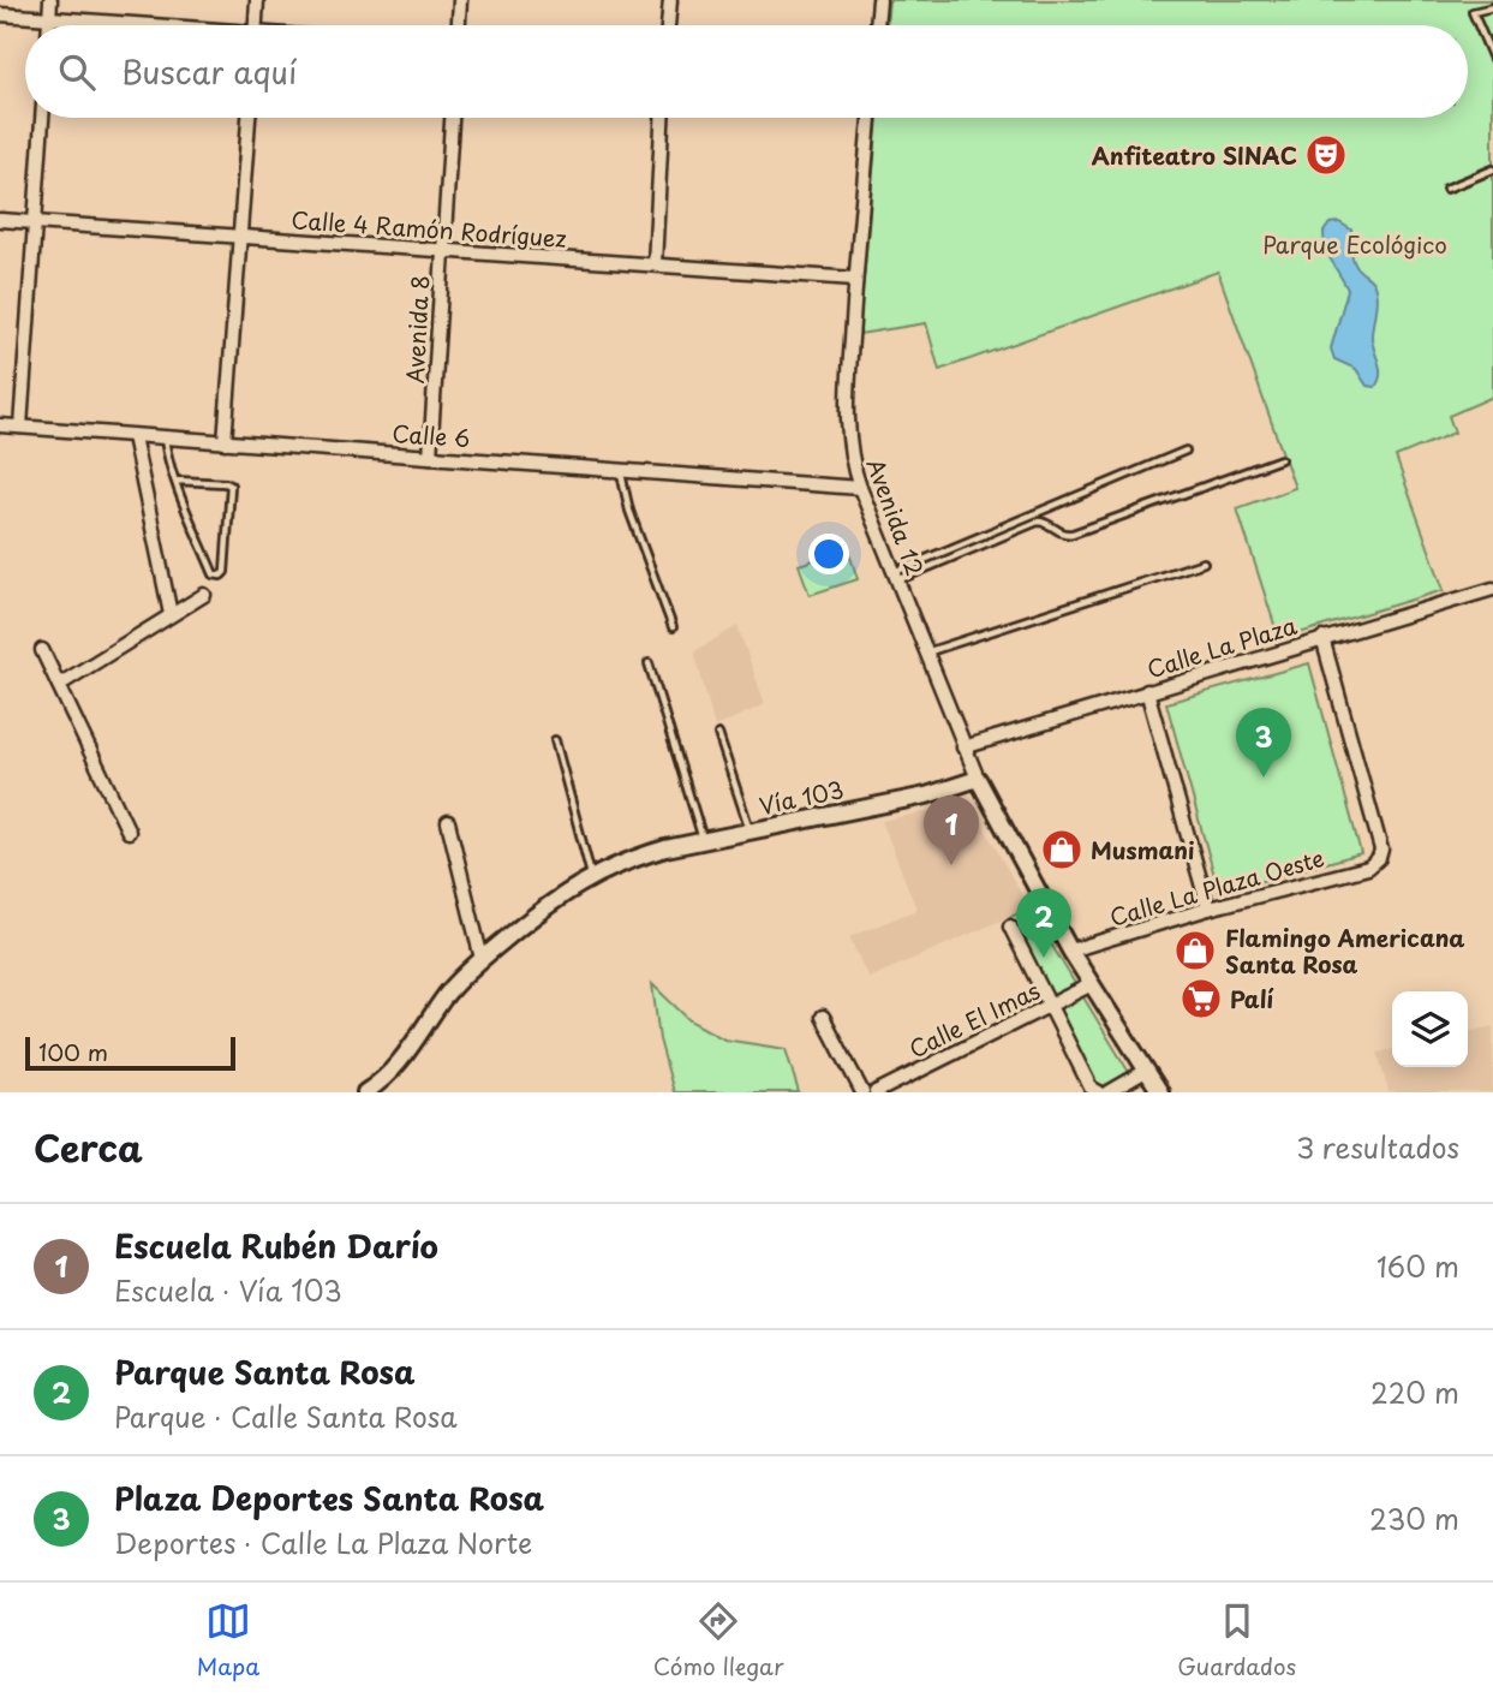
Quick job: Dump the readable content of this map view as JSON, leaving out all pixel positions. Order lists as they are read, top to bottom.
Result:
{
  "streets": {
    "main road": ["Vía 103"],
    "street": [
      "Calle 4 Ramón Rodríguez",
      "Avenida 8",
      "Calle 6",
      "Avenida 12",
      "Calle La Plaza",
      "Calle La Plaza Oeste",
      "Calle El Imas"
    ]
  },
  "crossings": [
    ["Calle 4 Ramón Rodríguez", "Avenida 8"],
    ["Calle 4 Ramón Rodríguez", "Avenida 12"],
    ["Avenida 8", "Calle 6"],
    ["Calle 6", "Avenida 12"],
    ["Avenida 12", "Calle La Plaza"],
    ["Avenida 12", "Vía 103"],
    ["Calle La Plaza", "Calle La Plaza Oeste"]
  ],
  "parks": ["Parque Ecológico"],
  "places": {
    "theatre": ["Anfiteatro SINAC"],
    "shop": ["Musmani", "Flamingo Americana Santa Rosa"],
    "supermarket": ["Palí"]
  },
  "scale_bar": "100 m",
  "page": {
    "search": "Buscar aquí",
    "pins": ["3", "1", "2"],
    "scale": "100 m",
    "heading": ["Cerca", "3 resultados"],
    "list": [
      {
        "mark": "1",
        "name": "Escuela Rubén Darío",
        "note": "Escuela · Vía 103",
        "value": "160 m"
      },
      {
        "mark": "2",
        "name": "Parque Santa Rosa",
        "note": "Parque · Calle Santa Rosa",
        "value": "220 m"
      },
      {
        "mark": "3",
        "name": "Plaza Deportes Santa Rosa",
        "note": "Deportes · Calle La Plaza Norte",
        "value": "230 m"
      }
    ],
    "nav": ["Mapa", "Cómo llegar", "Guardados"]
  }
}
